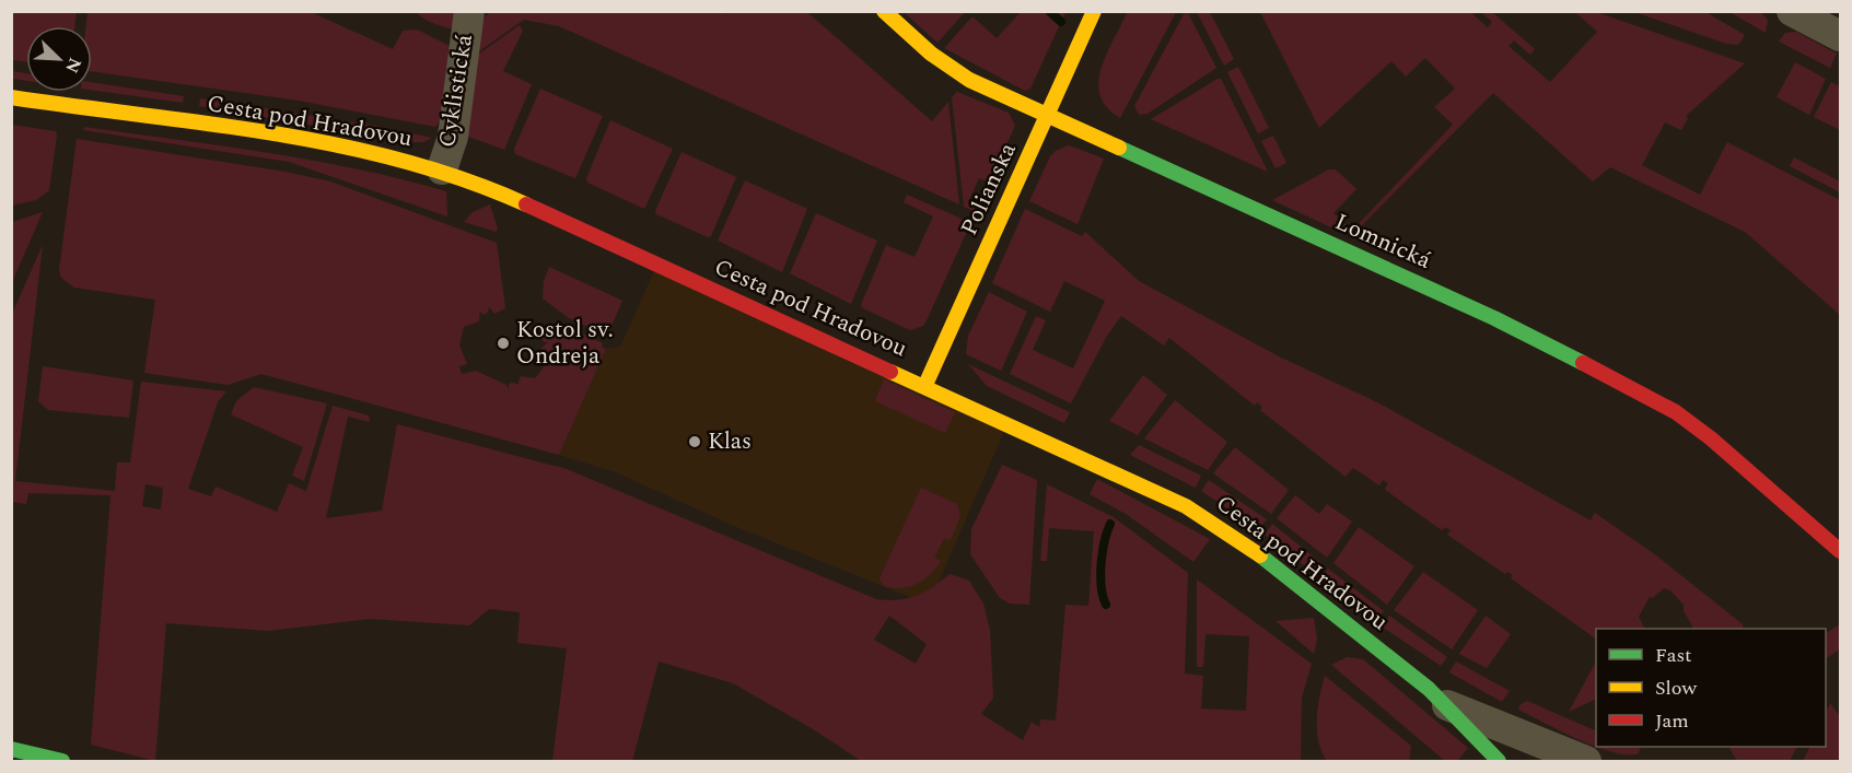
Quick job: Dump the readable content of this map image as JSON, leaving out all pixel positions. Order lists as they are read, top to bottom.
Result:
{
  "streets": {
    "street": [
      "Cyklistická",
      "Cesta pod Hradovou",
      "Polianska",
      "Lomnická"
    ]
  },
  "crossings": [
    ["Cyklistická", "Cesta pod Hradovou"],
    ["Cesta pod Hradovou", "Polianska"],
    ["Polianska", "Lomnická"]
  ],
  "places": ["Kostol sv. Ondreja", "Klas"],
  "legend": ["Fast", "Slow", "Jam"],
  "north": "bottom right"
}
